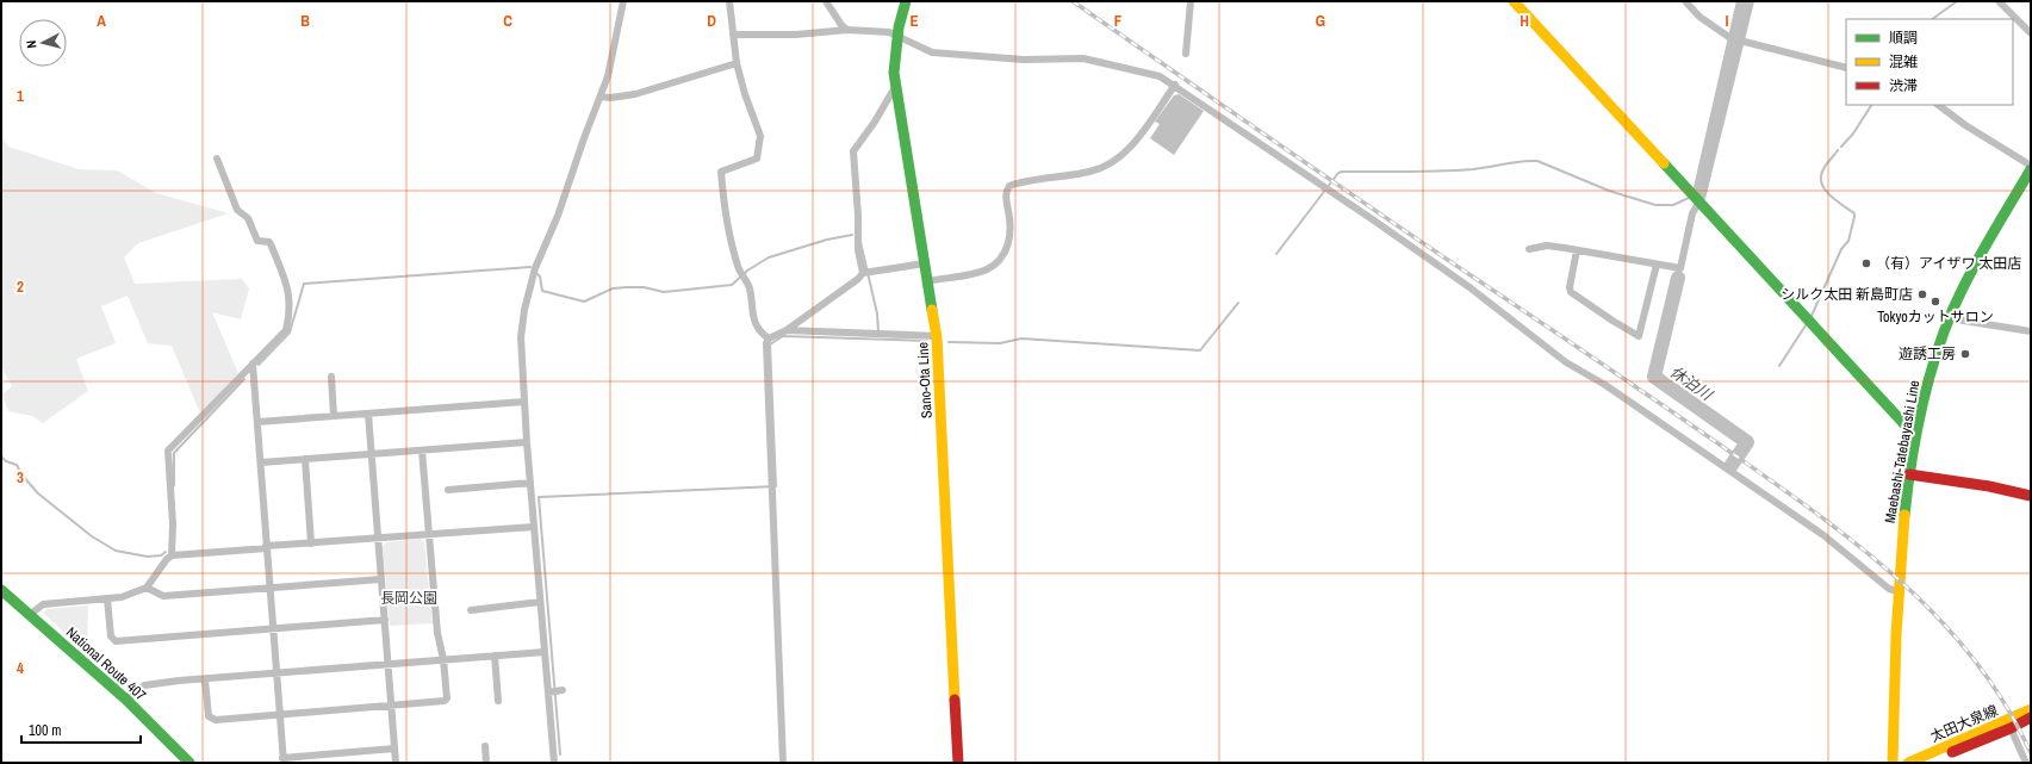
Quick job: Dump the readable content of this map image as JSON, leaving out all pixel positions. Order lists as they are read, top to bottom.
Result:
{
  "streets": {
    "main road": [
      "Sano-Ota Line",
      "Maebashi-Tatebayashi Line",
      "National Route 407",
      "太田大泉線"
    ]
  },
  "water": ["休泊川"],
  "parks": ["長岡公園"],
  "places": [
    "（有）アイザワ 太田店",
    "シルク太田 新島町店",
    "Tokyoカットサロン",
    "遊誘工房"
  ],
  "legend": ["順調", "混雑", "渋滞"],
  "scale_bar": "100 m",
  "north": "left",
  "grid": {
    "columns": [
      "A",
      "B",
      "C",
      "D",
      "E",
      "F",
      "G",
      "H",
      "I"
    ],
    "rows": [
      "1",
      "2",
      "3",
      "4"
    ]
  }
}
